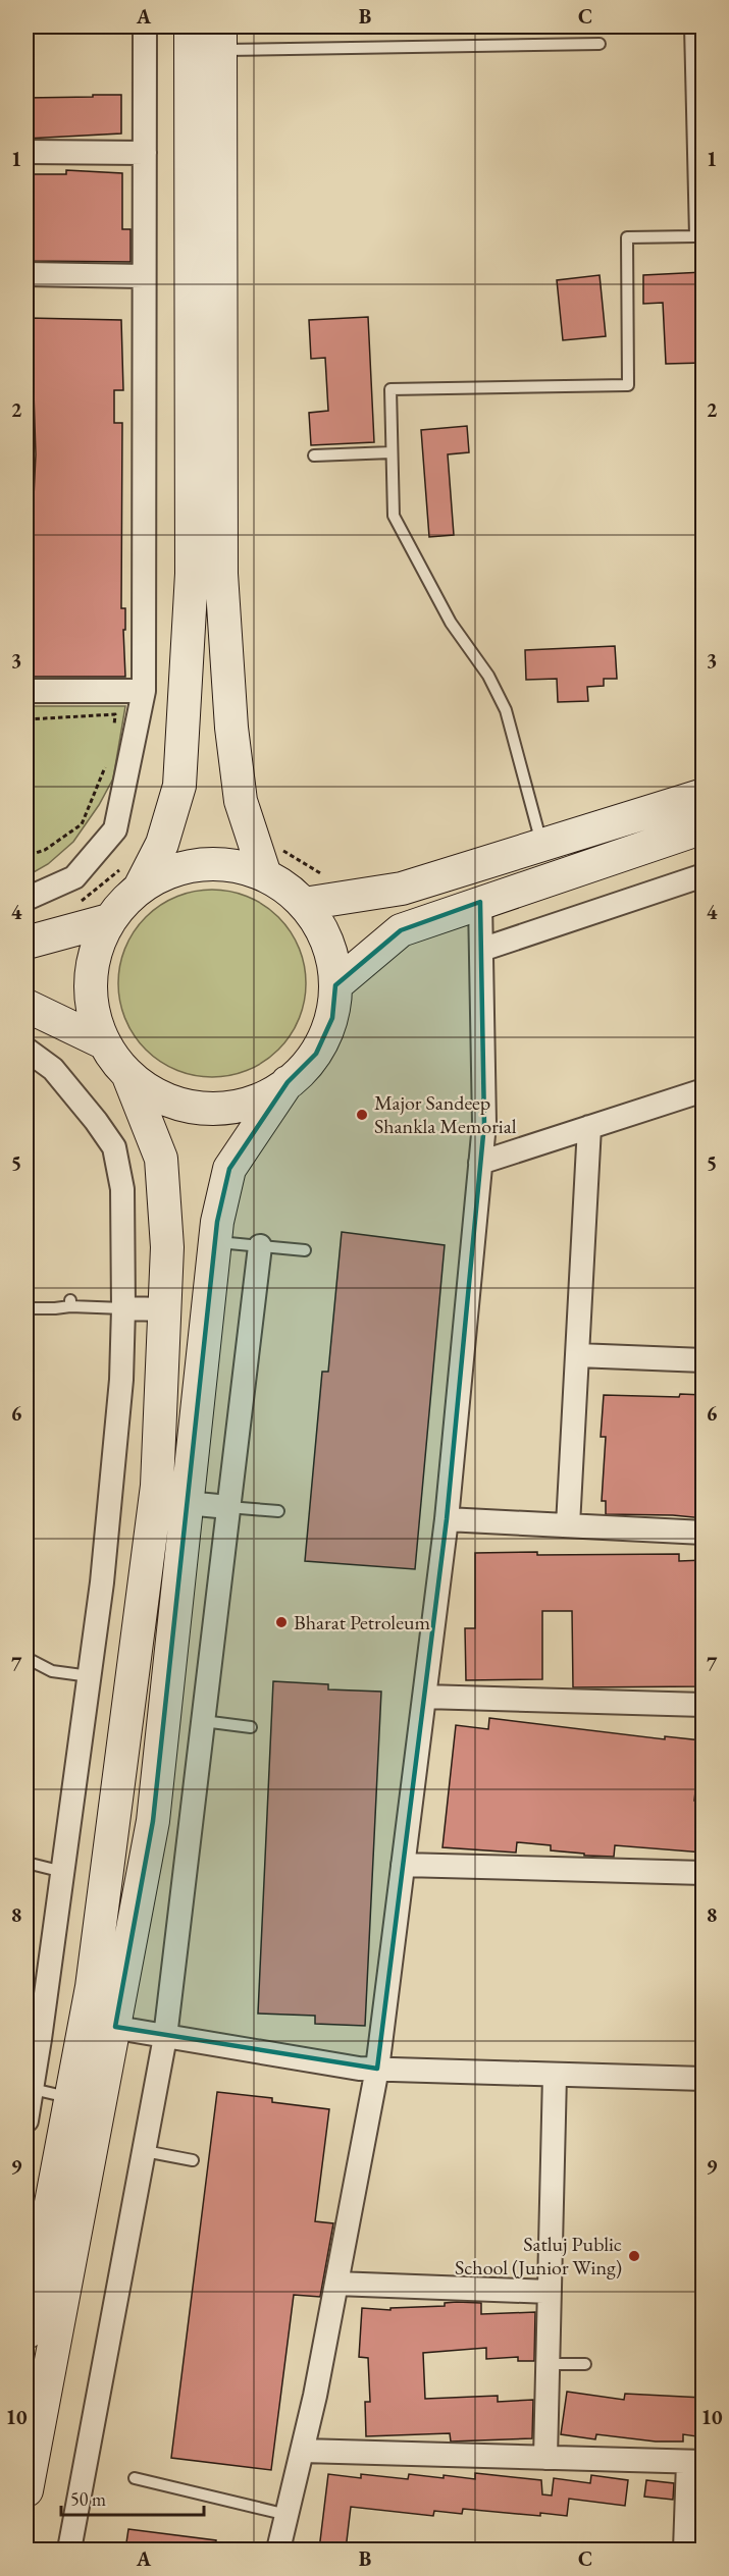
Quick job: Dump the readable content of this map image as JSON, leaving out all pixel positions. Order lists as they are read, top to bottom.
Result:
{
  "places": ["Major Sandeep Shankla Memorial", "Bharat Petroleum", "Satluj Public School (Junior Wing)"],
  "scale_bar": "50 m",
  "grid": {
    "columns": ["A", "B", "C"],
    "rows": [
      "1",
      "2",
      "3",
      "4",
      "5",
      "6",
      "7",
      "8",
      "9",
      "10"
    ]
  }
}
